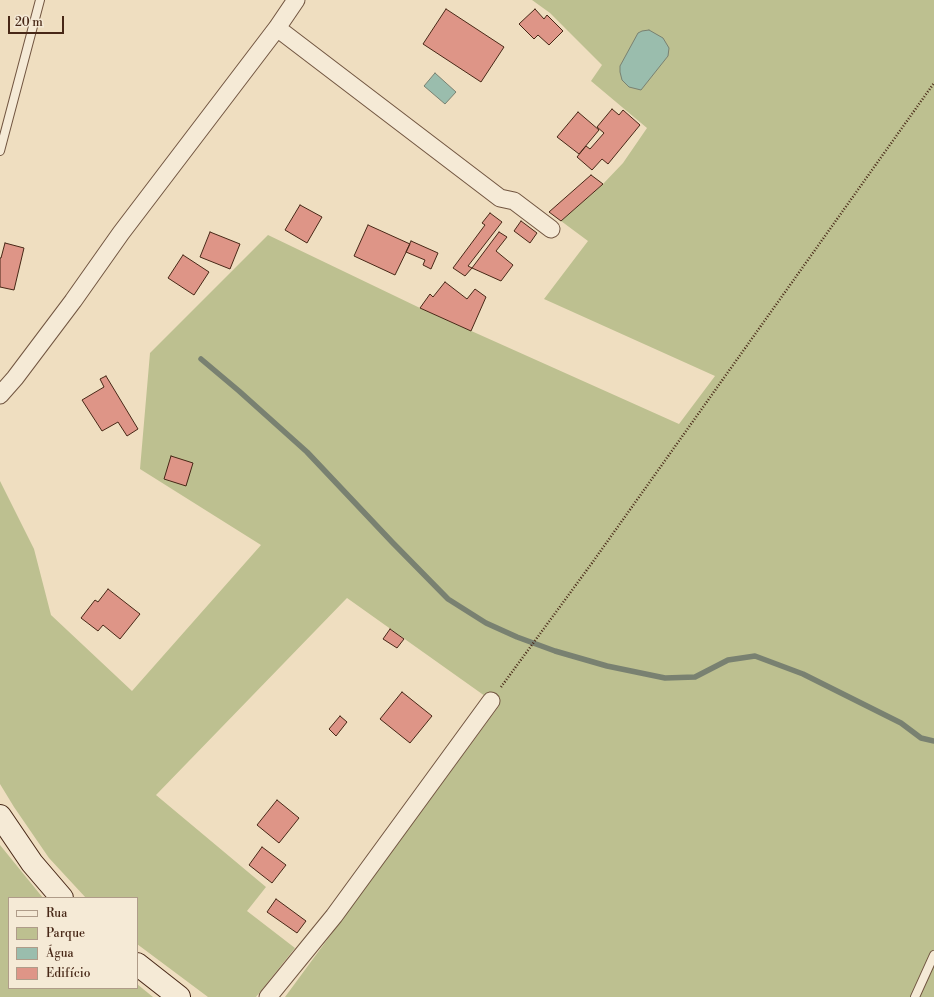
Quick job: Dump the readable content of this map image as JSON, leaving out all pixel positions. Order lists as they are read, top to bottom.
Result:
{
  "legend": [
    "Rua",
    "Parque",
    "Água",
    "Edifício"
  ],
  "scale_bar": "20 m"
}
